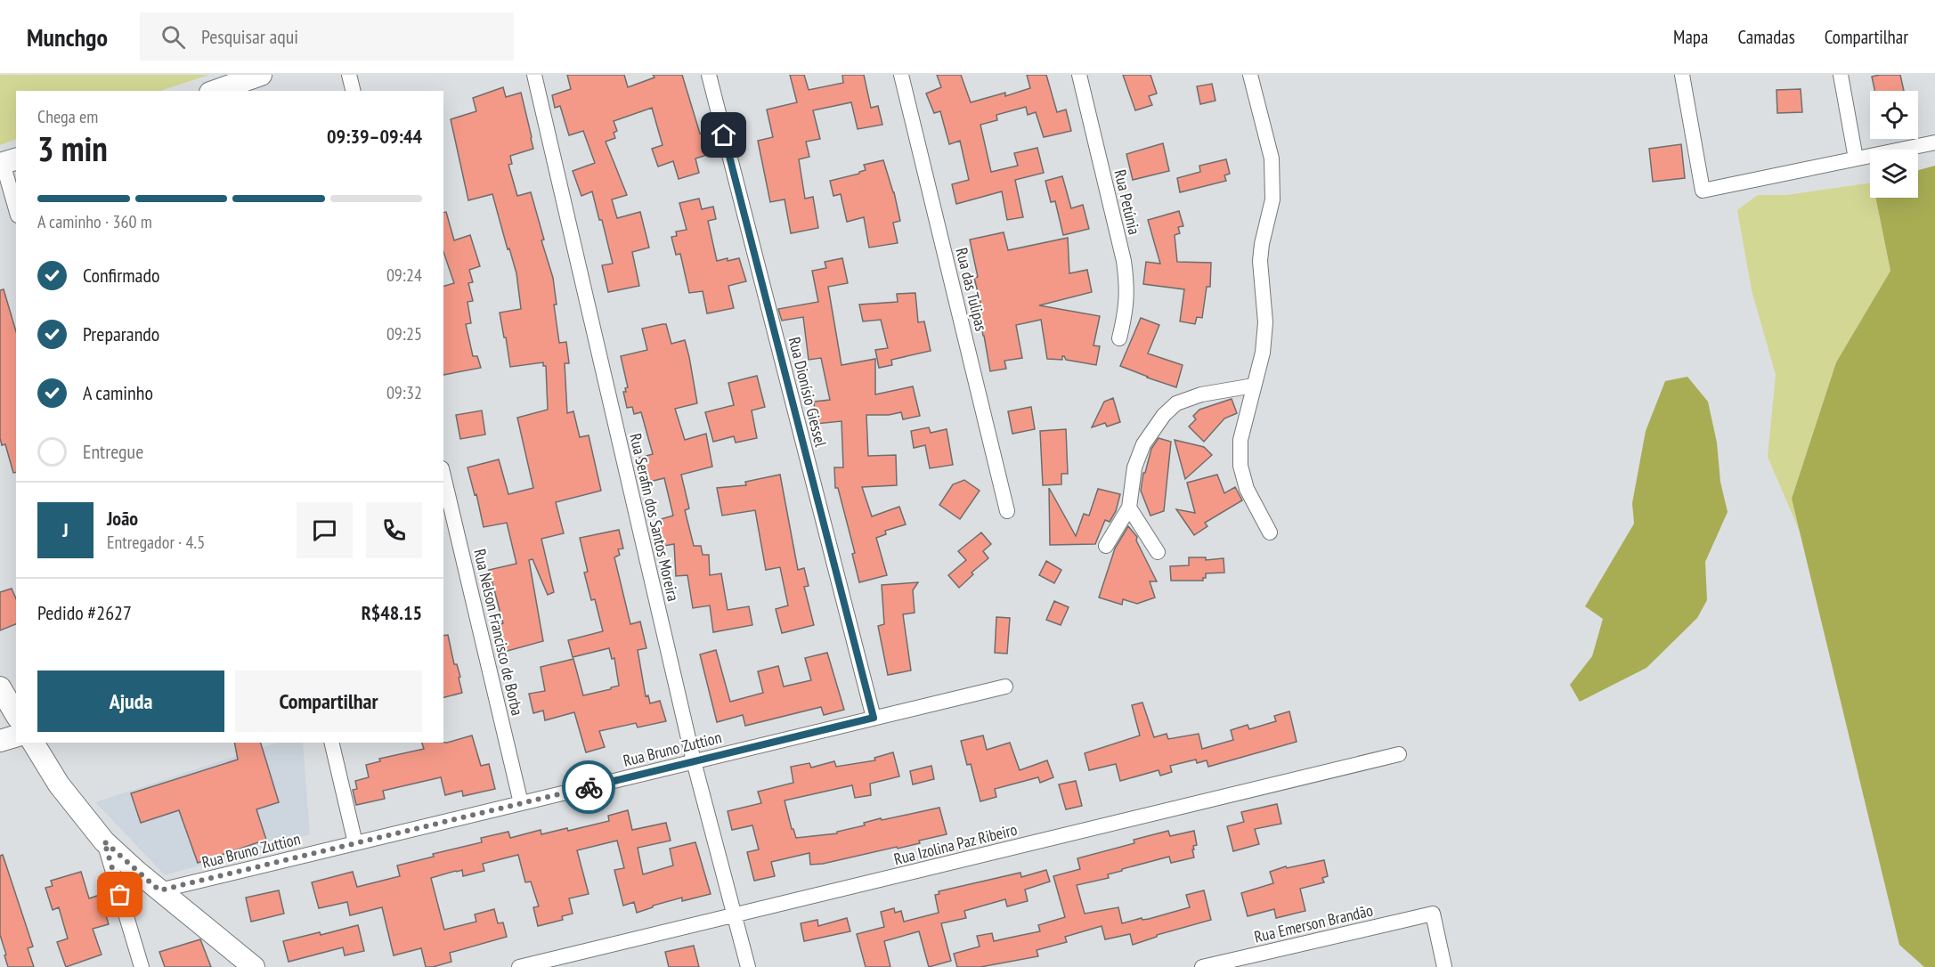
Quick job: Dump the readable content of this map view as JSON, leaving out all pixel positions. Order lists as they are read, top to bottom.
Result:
{
  "streets": {
    "street": [
      "Rua Petúnia",
      "Rua das Tulipas",
      "Rua Dionísio Giessel",
      "Rua Serafin dos Santos Moreira",
      "Rua Nelson Francisco de Borba",
      "Rua Bruno Zuttion",
      "Rua Izolina Paz Ribeiro",
      "Rua Emerson Brandão"
    ]
  },
  "crossings": [
    ["Rua Dionísio Giessel", "Rua Bruno Zuttion"],
    ["Rua Serafin dos Santos Moreira", "Rua Bruno Zuttion"],
    ["Rua Serafin dos Santos Moreira", "Rua Izolina Paz Ribeiro"],
    ["Rua Nelson Francisco de Borba", "Rua Bruno Zuttion"]
  ],
  "page": {
    "header": "Munchgo",
    "search": "Pesquisar aqui",
    "nav": ["Mapa", "Camadas", "Compartilhar"],
    "heading": ["3 min", "Chega em", "09:39–09:44"],
    "panel": [
      "João",
      "Entregador · 4.5",
      "Pedido #2627",
      "R$48.15"
    ],
    "bar": "A caminho · 360 m",
    "list": [
      ["Confirmado", "09:24"],
      ["Preparando", "09:25"],
      ["A caminho", "09:32"],
      "Entregue"
    ],
    "round": "J",
    "buttons": ["Ajuda", "Compartilhar"]
  }
}
